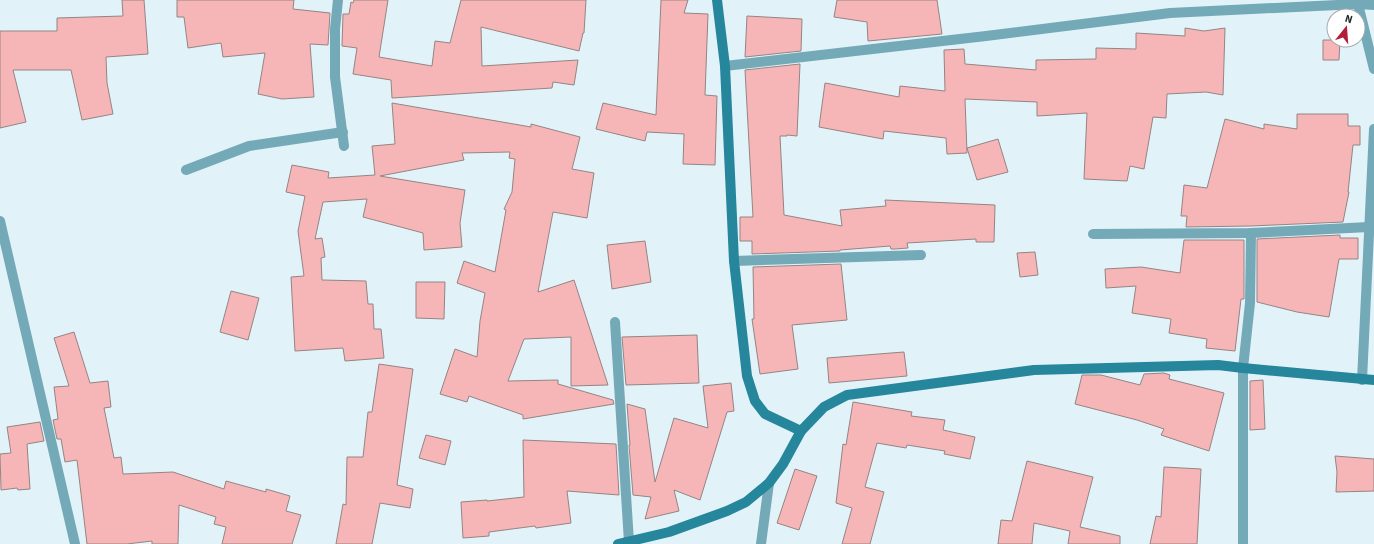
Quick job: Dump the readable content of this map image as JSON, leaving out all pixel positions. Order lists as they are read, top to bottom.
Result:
{
  "north": "top"
}
